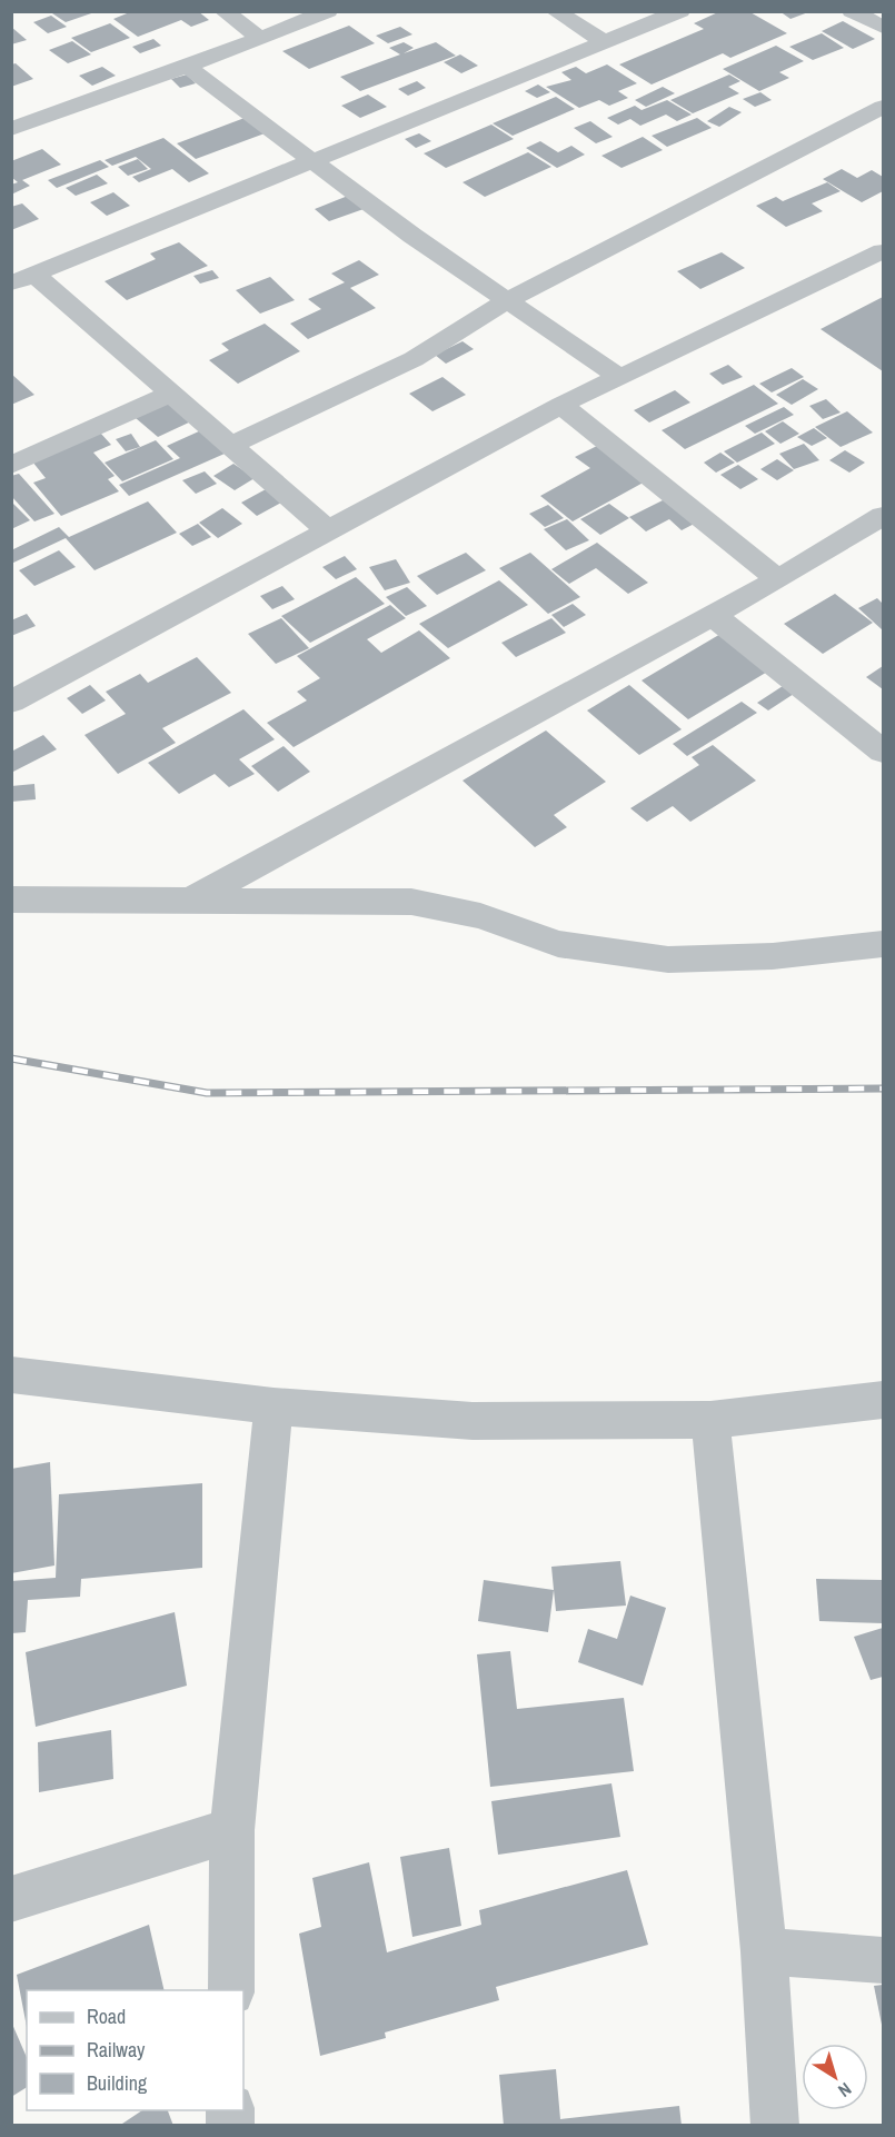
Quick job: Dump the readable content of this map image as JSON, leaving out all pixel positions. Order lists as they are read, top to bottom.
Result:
{
  "legend": ["Road", "Railway", "Building"],
  "north": "bottom right"
}
